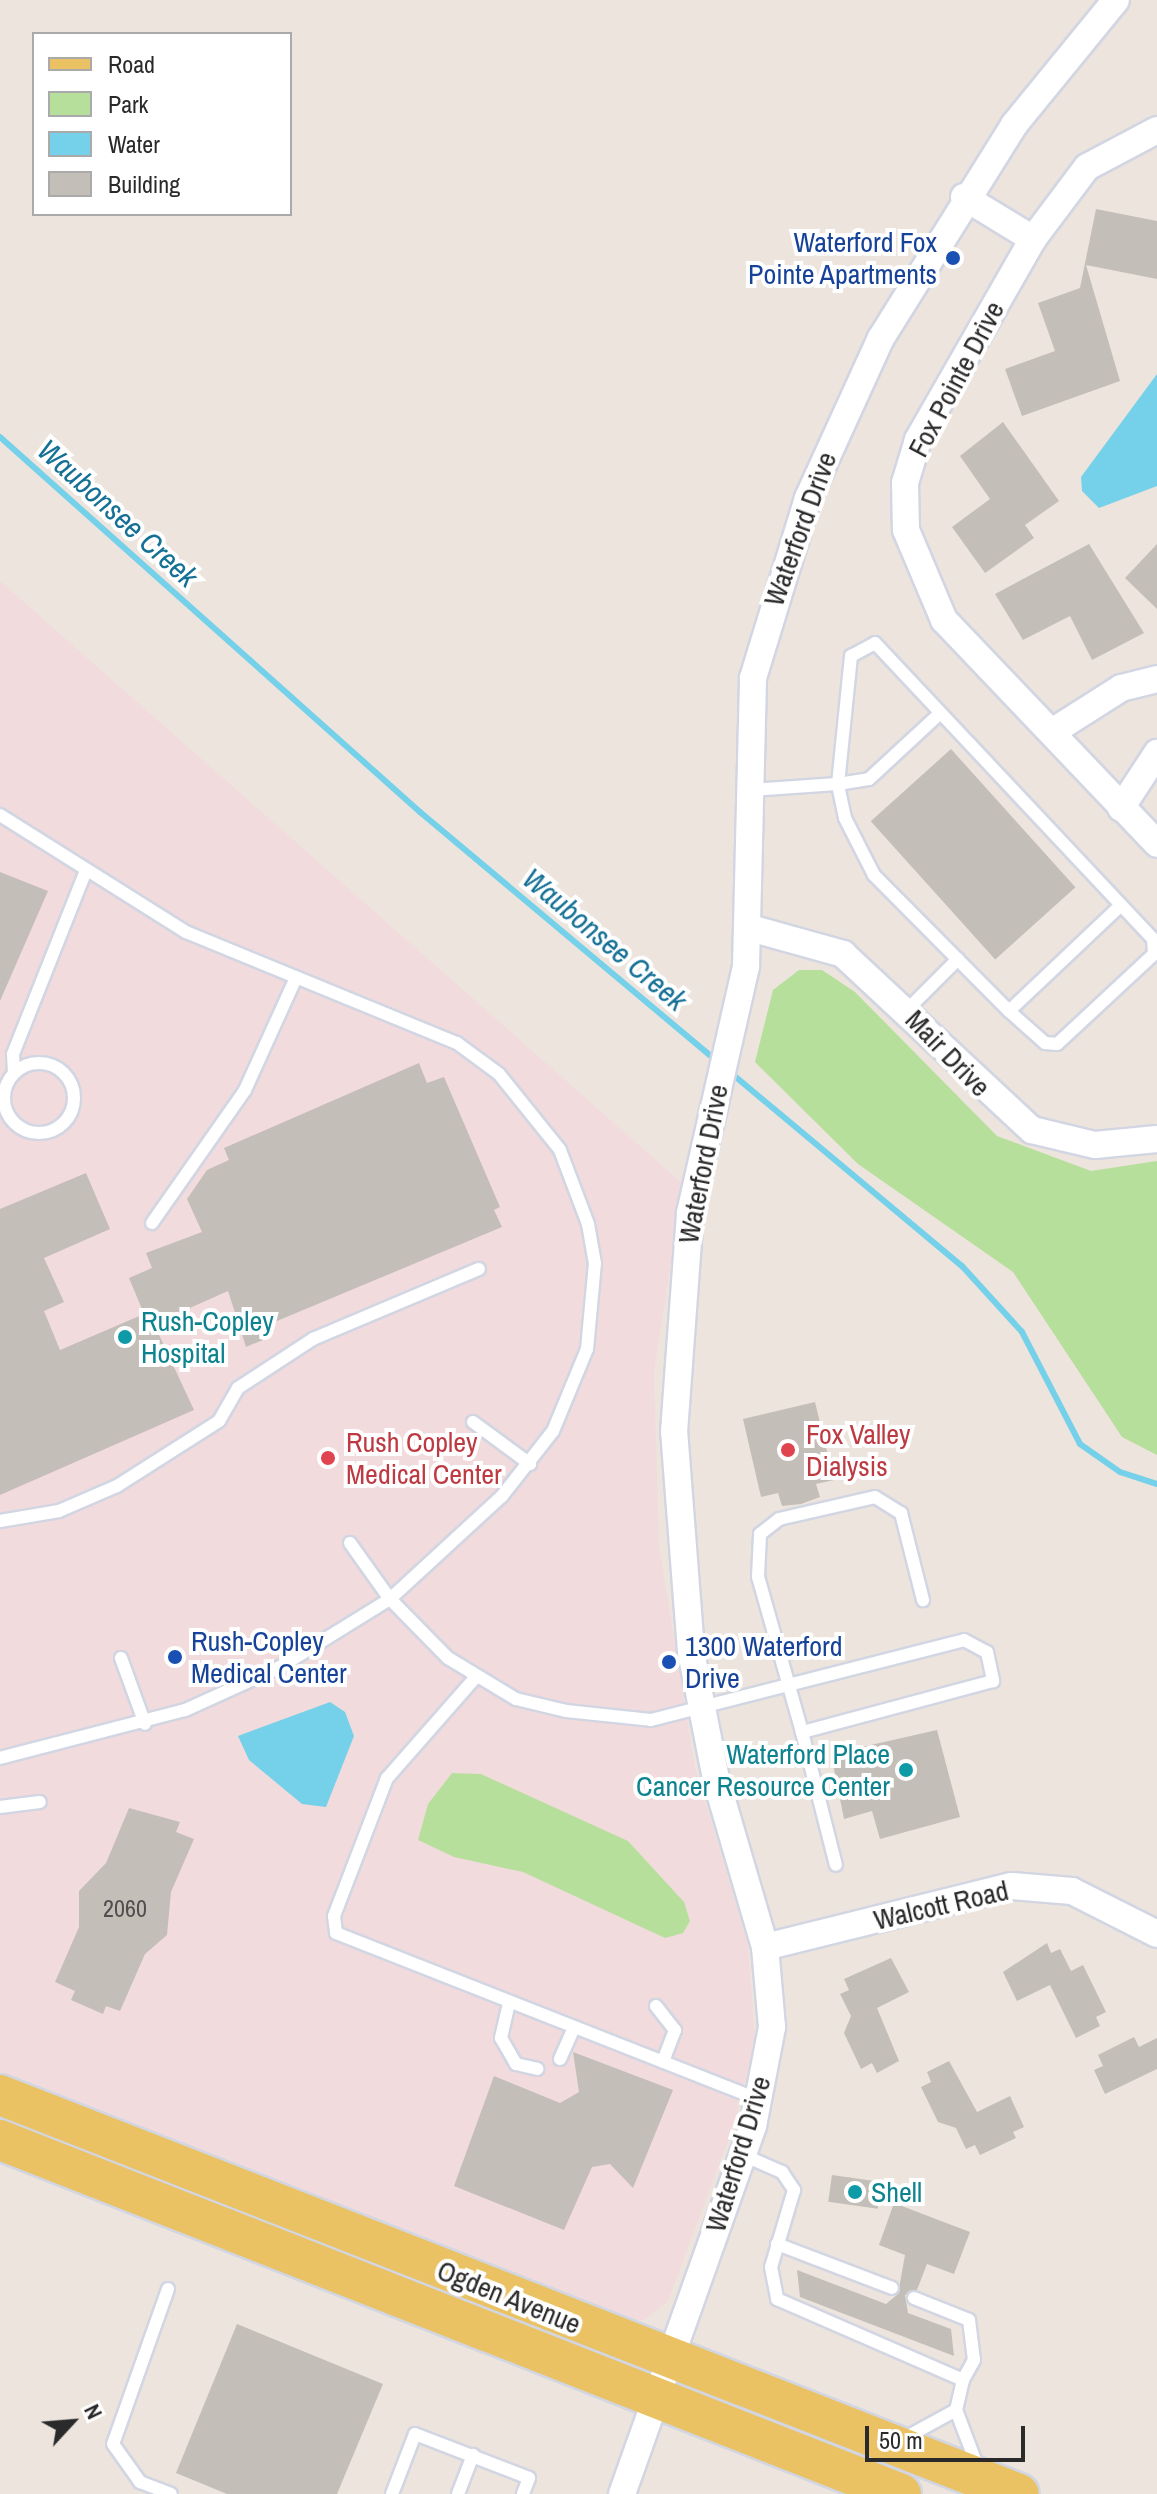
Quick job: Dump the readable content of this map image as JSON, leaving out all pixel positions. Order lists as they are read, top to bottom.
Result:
{
  "streets": {
    "main road": ["Ogden Avenue"],
    "street": [
      "Fox Pointe Drive",
      "Waterford Drive",
      "Mair Drive",
      "Walcott Road"
    ]
  },
  "crossings": [
    ["Waterford Drive", "Mair Drive"],
    ["Waterford Drive", "Walcott Road"],
    ["Waterford Drive", "Ogden Avenue"]
  ],
  "water": ["Waubonsee Creek"],
  "places": [
    "Waterford Fox Pointe Apartments",
    "Rush-Copley Hospital",
    "Fox Valley Dialysis",
    "Rush Copley Medical Center",
    "Rush-Copley Medical Center",
    "1300 Waterford Drive",
    "Waterford Place Cancer Resource Center",
    "Shell"
  ],
  "house_numbers": ["2060"],
  "legend": [
    "Road",
    "Park",
    "Water",
    "Building"
  ],
  "scale_bar": "50 m",
  "north": "top right"
}
